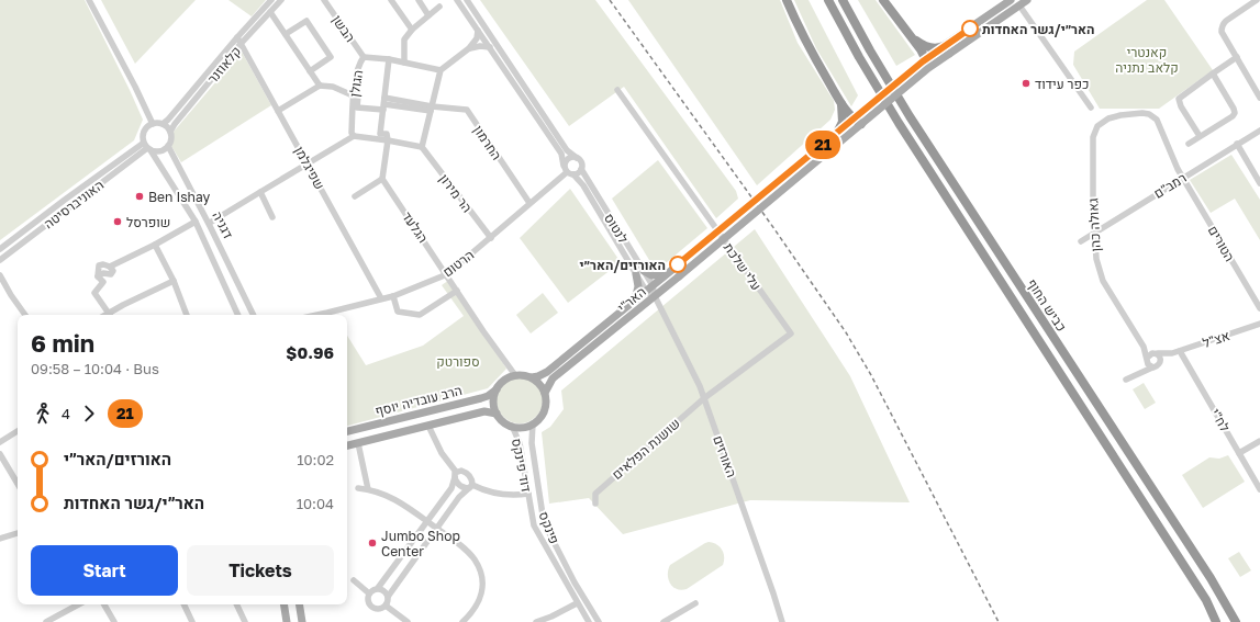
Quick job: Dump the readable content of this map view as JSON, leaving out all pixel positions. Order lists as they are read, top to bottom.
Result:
{
  "streets": {
    "highway": ["כביש החוף"],
    "main road": ["האר\"י", "הרב עובדיה יוסף"],
    "street": [
      "הבשן",
      "קלאוזנר",
      "הגולן",
      "החרמון",
      "שפיגלמן",
      "רמב\"ם",
      "הר מירון",
      "האוניברסיטה",
      "דגניה",
      "גאולה כהן",
      "הגלעד",
      "לנטוס",
      "הטורים",
      "הרטום",
      "עלי שלכת",
      "אצ\"ל",
      "לח\"י",
      "שושנת הפלאים",
      "האורזים",
      "דוד פינקס",
      "פינקס"
    ]
  },
  "crossings": [
    ["הבשן", "הגולן"],
    ["קלאוזנר", "שפיגלמן"],
    ["קלאוזנר", "האוניברסיטה"],
    ["קלאוזנר", "דגניה"],
    ["החרמון", "הרטום"],
    ["שפיגלמן", "הרטום"],
    ["רמב\"ם", "גאולה כהן"],
    ["רמב\"ם", "הטורים"],
    ["הר מירון", "הרטום"],
    ["האוניברסיטה", "דגניה"],
    ["גאולה כהן", "הטורים"],
    ["גאולה כהן", "אצ\"ל"],
    ["הגלעד", "הרטום"],
    ["הגלעד", "האר\"י"],
    ["הגלעד", "הרב עובדיה יוסף"],
    ["הגלעד", "דוד פינקס"],
    ["הגלעד", "פינקס"],
    ["לנטוס", "הרטום"],
    ["לנטוס", "האר\"י"],
    ["לנטוס", "האורזים"],
    ["עלי שלכת", "שושנת הפלאים"],
    ["עלי שלכת", "האורזים"],
    ["האר\"י", "הרב עובדיה יוסף"],
    ["האר\"י", "האורזים"],
    ["האר\"י", "דוד פינקס"],
    ["האר\"י", "פינקס"],
    ["אצ\"ל", "לח\"י"],
    ["הרב עובדיה יוסף", "דוד פינקס"],
    ["הרב עובדיה יוסף", "פינקס"],
    ["שושנת הפלאים", "האורזים"],
    ["דוד פינקס", "פינקס"]
  ],
  "parks": ["קאנטרי קלאב נתניה", "ספורטק"],
  "places": [
    "האר״י/גשר האחדות",
    "כפר עידוד",
    "Ben Ishay",
    "שופרסל",
    "האורזים/האר״י",
    "Jumbo Shop Center"
  ],
  "lines": ["bus line 21"],
  "page": {
    "on_map": "21",
    "heading": ["6 min", "09:58 – 10:04 · Bus", "$0.96"],
    "legs": ["4", "21"],
    "list": [
      {
        "name": "האורזים/האר״י",
        "value": "10:02"
      },
      {
        "name": "האר״י/גשר האחדות",
        "value": "10:04"
      }
    ],
    "buttons": ["Start", "Tickets"]
  }
}
